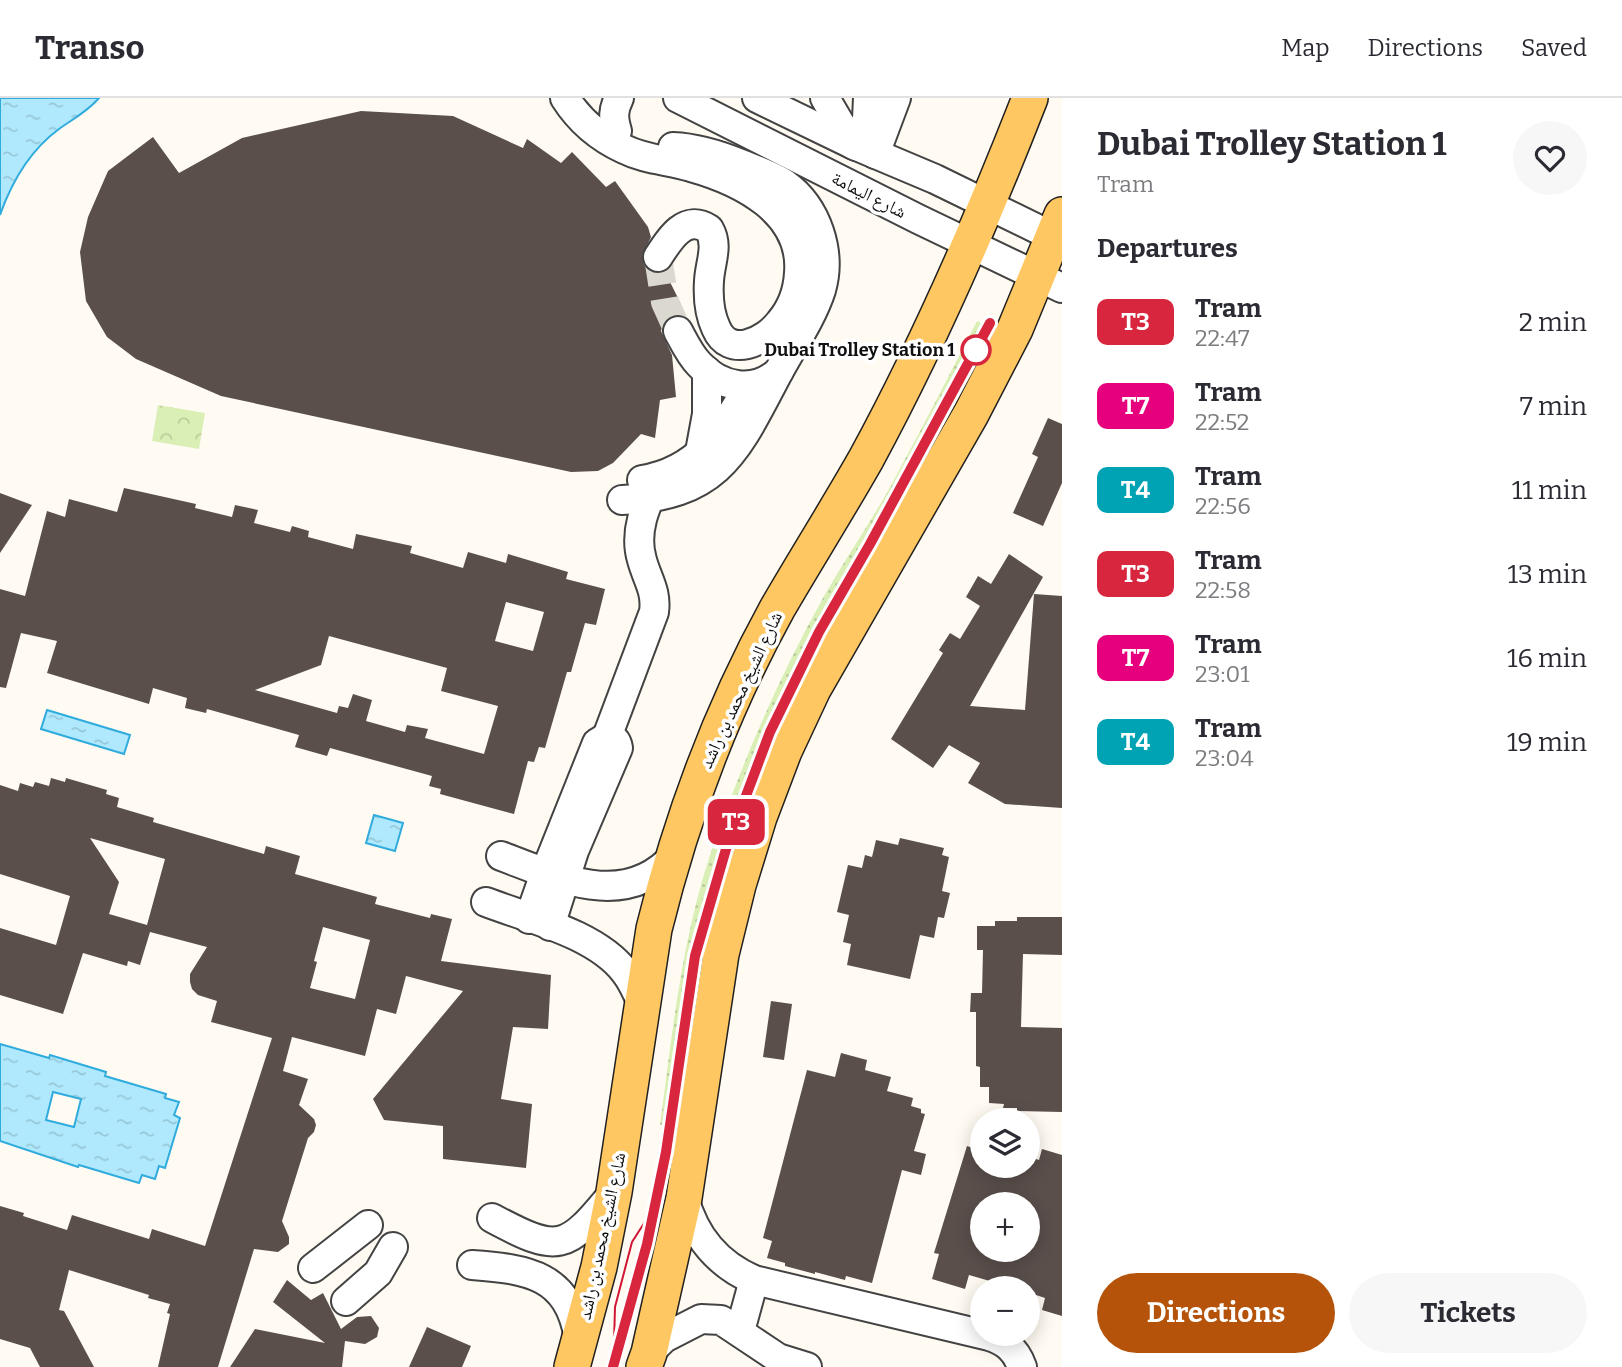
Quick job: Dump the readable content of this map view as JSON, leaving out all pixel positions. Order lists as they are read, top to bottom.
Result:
{
  "streets": {
    "main road": ["شارع الشيخ محمد بن راشد"],
    "street": ["شارع اليمامة"]
  },
  "crossings": [
    ["شارع اليمامة", "شارع الشيخ محمد بن راشد"]
  ],
  "places": ["Dubai Trolley Station 1"],
  "lines": ["tram line T3"],
  "page": {
    "header": "Transo",
    "nav": ["Map", "Directions", "Saved"],
    "on_map": "T3",
    "heading": [
      ["Dubai Trolley Station 1", "Tram"],
      "Departures"
    ],
    "list": [
      {
        "mark": "T3",
        "name": "Tram",
        "note": "22:47",
        "value": "2 min"
      },
      {
        "mark": "T7",
        "name": "Tram",
        "note": "22:52",
        "value": "7 min"
      },
      {
        "mark": "T4",
        "name": "Tram",
        "note": "22:56",
        "value": "11 min"
      },
      {
        "mark": "T3",
        "name": "Tram",
        "note": "22:58",
        "value": "13 min"
      },
      {
        "mark": "T7",
        "name": "Tram",
        "note": "23:01",
        "value": "16 min"
      },
      {
        "mark": "T4",
        "name": "Tram",
        "note": "23:04",
        "value": "19 min"
      }
    ],
    "map_buttons": ["+", "−"],
    "buttons": ["Directions", "Tickets"]
  }
}
